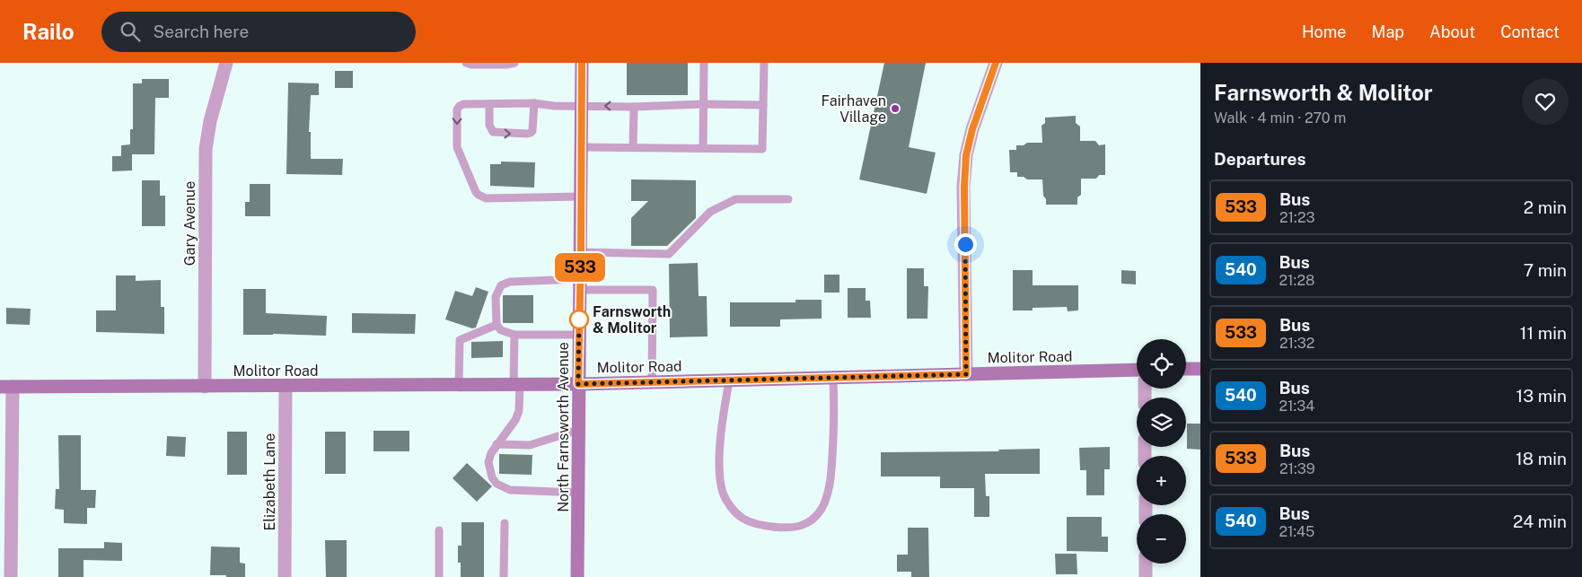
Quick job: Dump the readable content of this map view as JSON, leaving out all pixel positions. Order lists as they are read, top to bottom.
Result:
{
  "streets": {
    "street": [
      "Gary Avenue",
      "Molitor Road",
      "North Farnsworth Avenue",
      "Elizabeth Lane"
    ]
  },
  "crossings": [
    ["Gary Avenue", "Molitor Road"],
    ["Molitor Road", "North Farnsworth Avenue"],
    ["Molitor Road", "Elizabeth Lane"]
  ],
  "places": ["Fairhaven Village", "Farnsworth & Molitor"],
  "lines": ["bus line 533"],
  "page": {
    "header": "Railo",
    "search": "Search here",
    "nav": [
      "Home",
      "Map",
      "About",
      "Contact"
    ],
    "on_map": "533",
    "heading": [
      ["Farnsworth & Molitor", "Walk · 4 min · 270 m"],
      "Departures"
    ],
    "list": [
      {
        "mark": "533",
        "name": "Bus",
        "note": "21:23",
        "value": "2 min"
      },
      {
        "mark": "540",
        "name": "Bus",
        "note": "21:28",
        "value": "7 min"
      },
      {
        "mark": "533",
        "name": "Bus",
        "note": "21:32",
        "value": "11 min"
      },
      {
        "mark": "540",
        "name": "Bus",
        "note": "21:34",
        "value": "13 min"
      },
      {
        "mark": "533",
        "name": "Bus",
        "note": "21:39",
        "value": "18 min"
      },
      {
        "mark": "540",
        "name": "Bus",
        "note": "21:45",
        "value": "24 min"
      }
    ],
    "map_buttons": ["+", "−"]
  }
}
